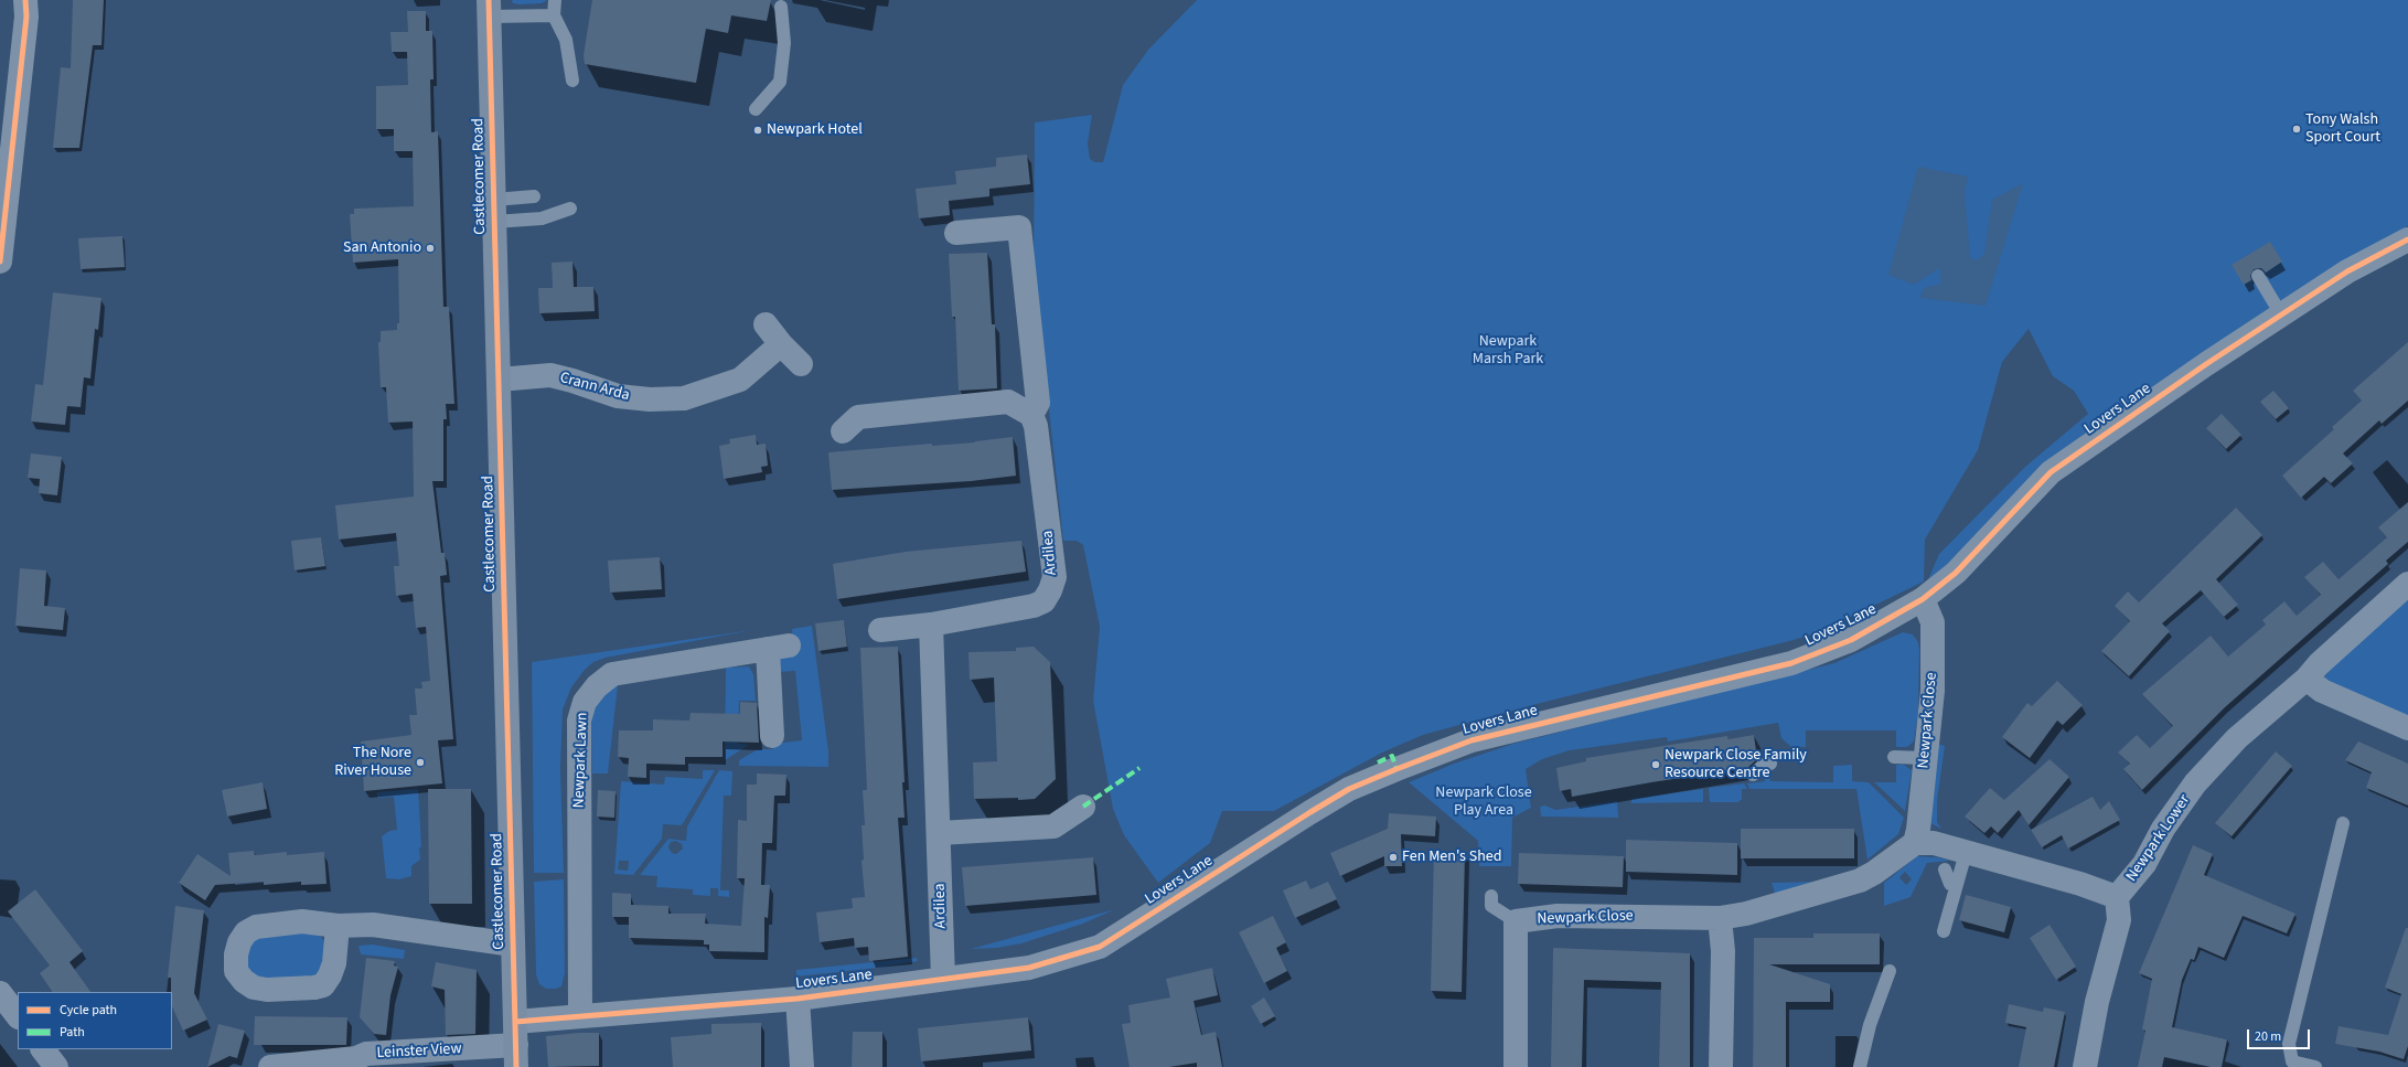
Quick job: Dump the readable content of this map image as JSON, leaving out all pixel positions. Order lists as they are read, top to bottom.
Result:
{
  "streets": {
    "main road": ["Castlecomer Road"],
    "street": [
      "Crann Arda",
      "Lovers Lane",
      "Ardilea",
      "Newpark Close",
      "Newpark Lawn",
      "Newpark Lower",
      "Leinster View"
    ]
  },
  "crossings": [
    ["Castlecomer Road", "Crann Arda"],
    ["Castlecomer Road", "Lovers Lane"],
    ["Castlecomer Road", "Leinster View"],
    ["Lovers Lane", "Ardilea"],
    ["Lovers Lane", "Newpark Close"],
    ["Lovers Lane", "Newpark Lawn"]
  ],
  "parks": ["Newpark Marsh Park", "Newpark Close Play Area"],
  "places": [
    "Tony Walsh Sport Court",
    "Newpark Hotel",
    "San Antonio",
    "The Nore River House",
    "Newpark Close Family Resource Centre",
    "Fen Men's Shed"
  ],
  "legend": ["Cycle path", "Path"],
  "scale_bar": "20 m"
}
